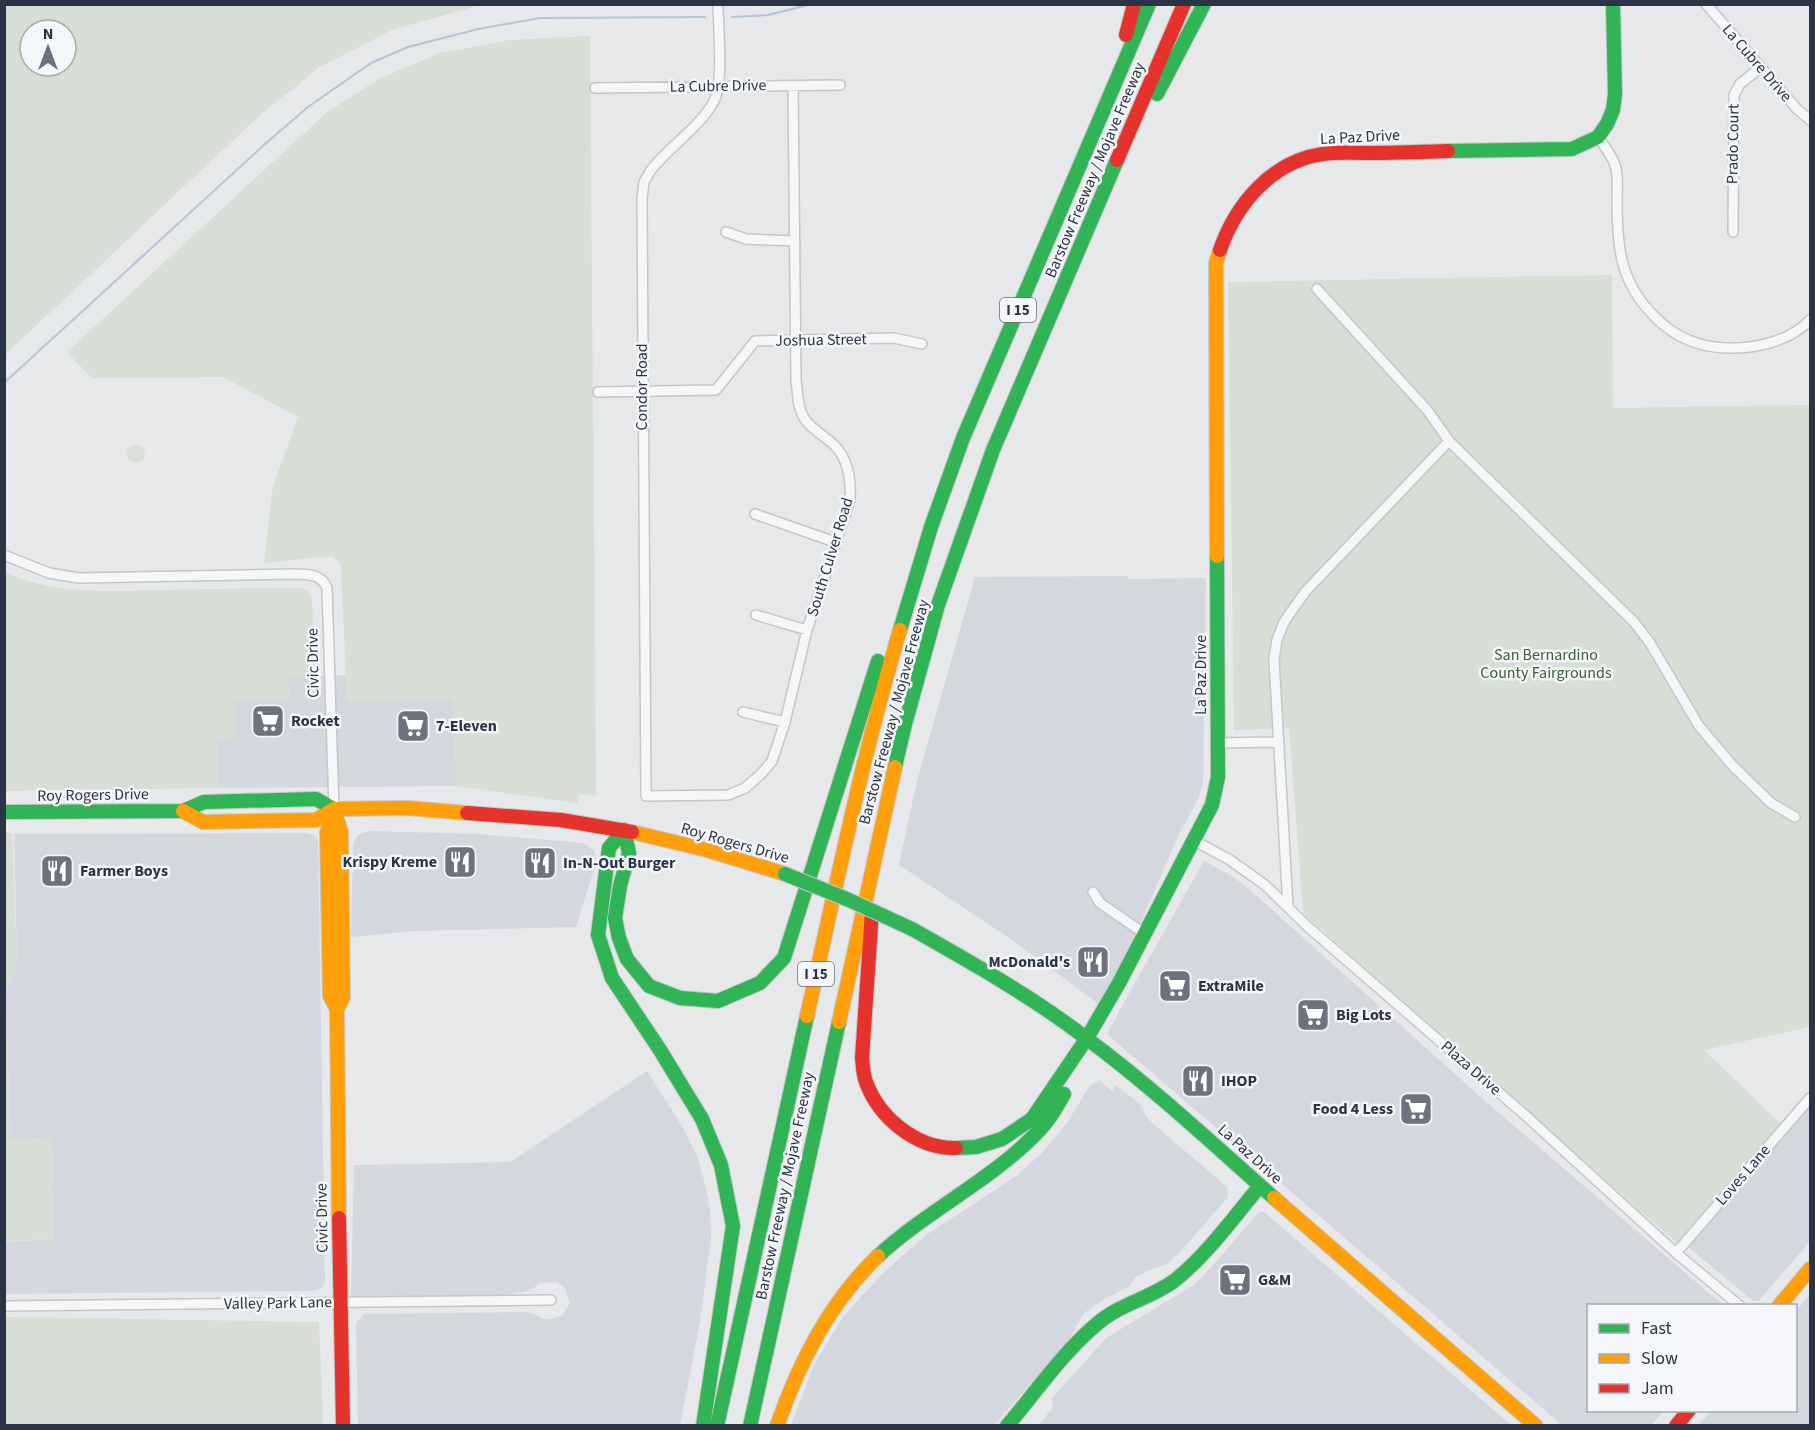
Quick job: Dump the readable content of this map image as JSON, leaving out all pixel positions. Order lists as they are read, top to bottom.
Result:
{
  "streets": {
    "main road": [
      "La Paz Drive",
      "Barstow Freeway / Mojave Freeway",
      "I 15",
      "Civic Drive",
      "Roy Rogers Drive"
    ],
    "street": [
      "La Cubre Drive",
      "Prado Court",
      "Joshua Street",
      "Condor Road",
      "South Culver Road",
      "Plaza Drive",
      "Loves Lane",
      "Valley Park Lane"
    ]
  },
  "crossings": [
    ["La Cubre Drive", "Prado Court"],
    ["La Cubre Drive", "Condor Road"],
    ["La Cubre Drive", "South Culver Road"],
    ["La Paz Drive", "Roy Rogers Drive"],
    ["La Paz Drive", "Plaza Drive"],
    ["Joshua Street", "Condor Road"],
    ["Joshua Street", "South Culver Road"],
    ["Condor Road", "South Culver Road"],
    ["Civic Drive", "Roy Rogers Drive"],
    ["Civic Drive", "Valley Park Lane"],
    ["Plaza Drive", "Loves Lane"]
  ],
  "parks": ["San Bernardino County Fairgrounds"],
  "places": {
    "supermarket": [
      "Rocket",
      "7-Eleven",
      "ExtraMile",
      "Big Lots",
      "Food 4 Less",
      "G&M"
    ],
    "restaurant": [
      "Krispy Kreme",
      "In-N-Out Burger",
      "Farmer Boys",
      "McDonald's",
      "IHOP"
    ]
  },
  "legend": ["Fast", "Slow", "Jam"],
  "north": "top"
}
